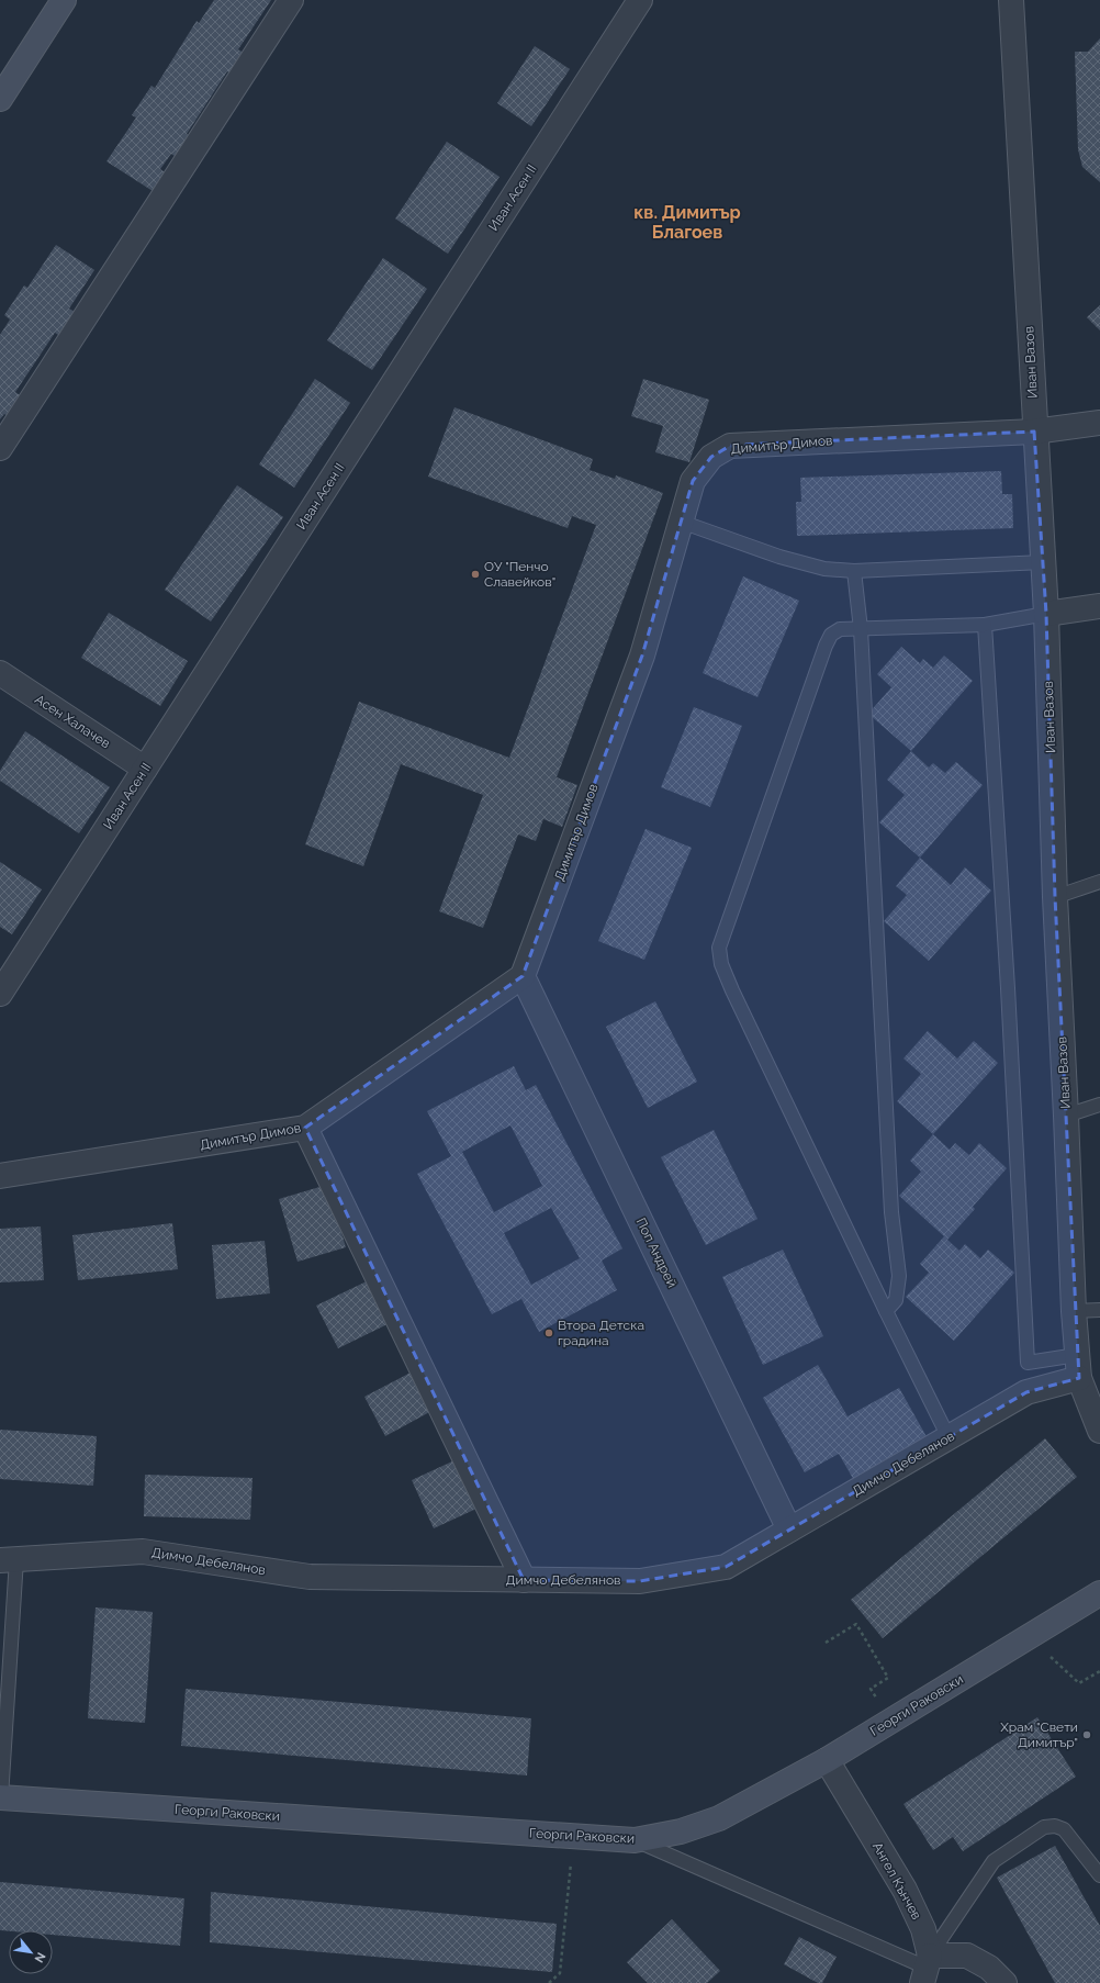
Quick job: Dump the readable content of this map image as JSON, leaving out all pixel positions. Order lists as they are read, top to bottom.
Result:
{
  "streets": {
    "street": [
      "Иван Асен II",
      "Иван Вазов",
      "Димитър Димов",
      "Асен Халачев",
      "Поп Андрей",
      "Димчо Дебелянов",
      "Георги Раковски",
      "Ангел Кънчев"
    ]
  },
  "crossings": [
    ["Иван Асен II", "Асен Халачев"],
    ["Иван Вазов", "Димитър Димов"],
    ["Иван Вазов", "Димчо Дебелянов"],
    ["Димитър Димов", "Поп Андрей"],
    ["Поп Андрей", "Димчо Дебелянов"],
    ["Георги Раковски", "Ангел Кънчев"]
  ],
  "districts": ["кв. Димитър Благоев"],
  "places": ["ОУ \"Пенчо Славейков\"", "Втора Детска градина", "Храм \"Свети Димитър\""],
  "north": "bottom right"
}
